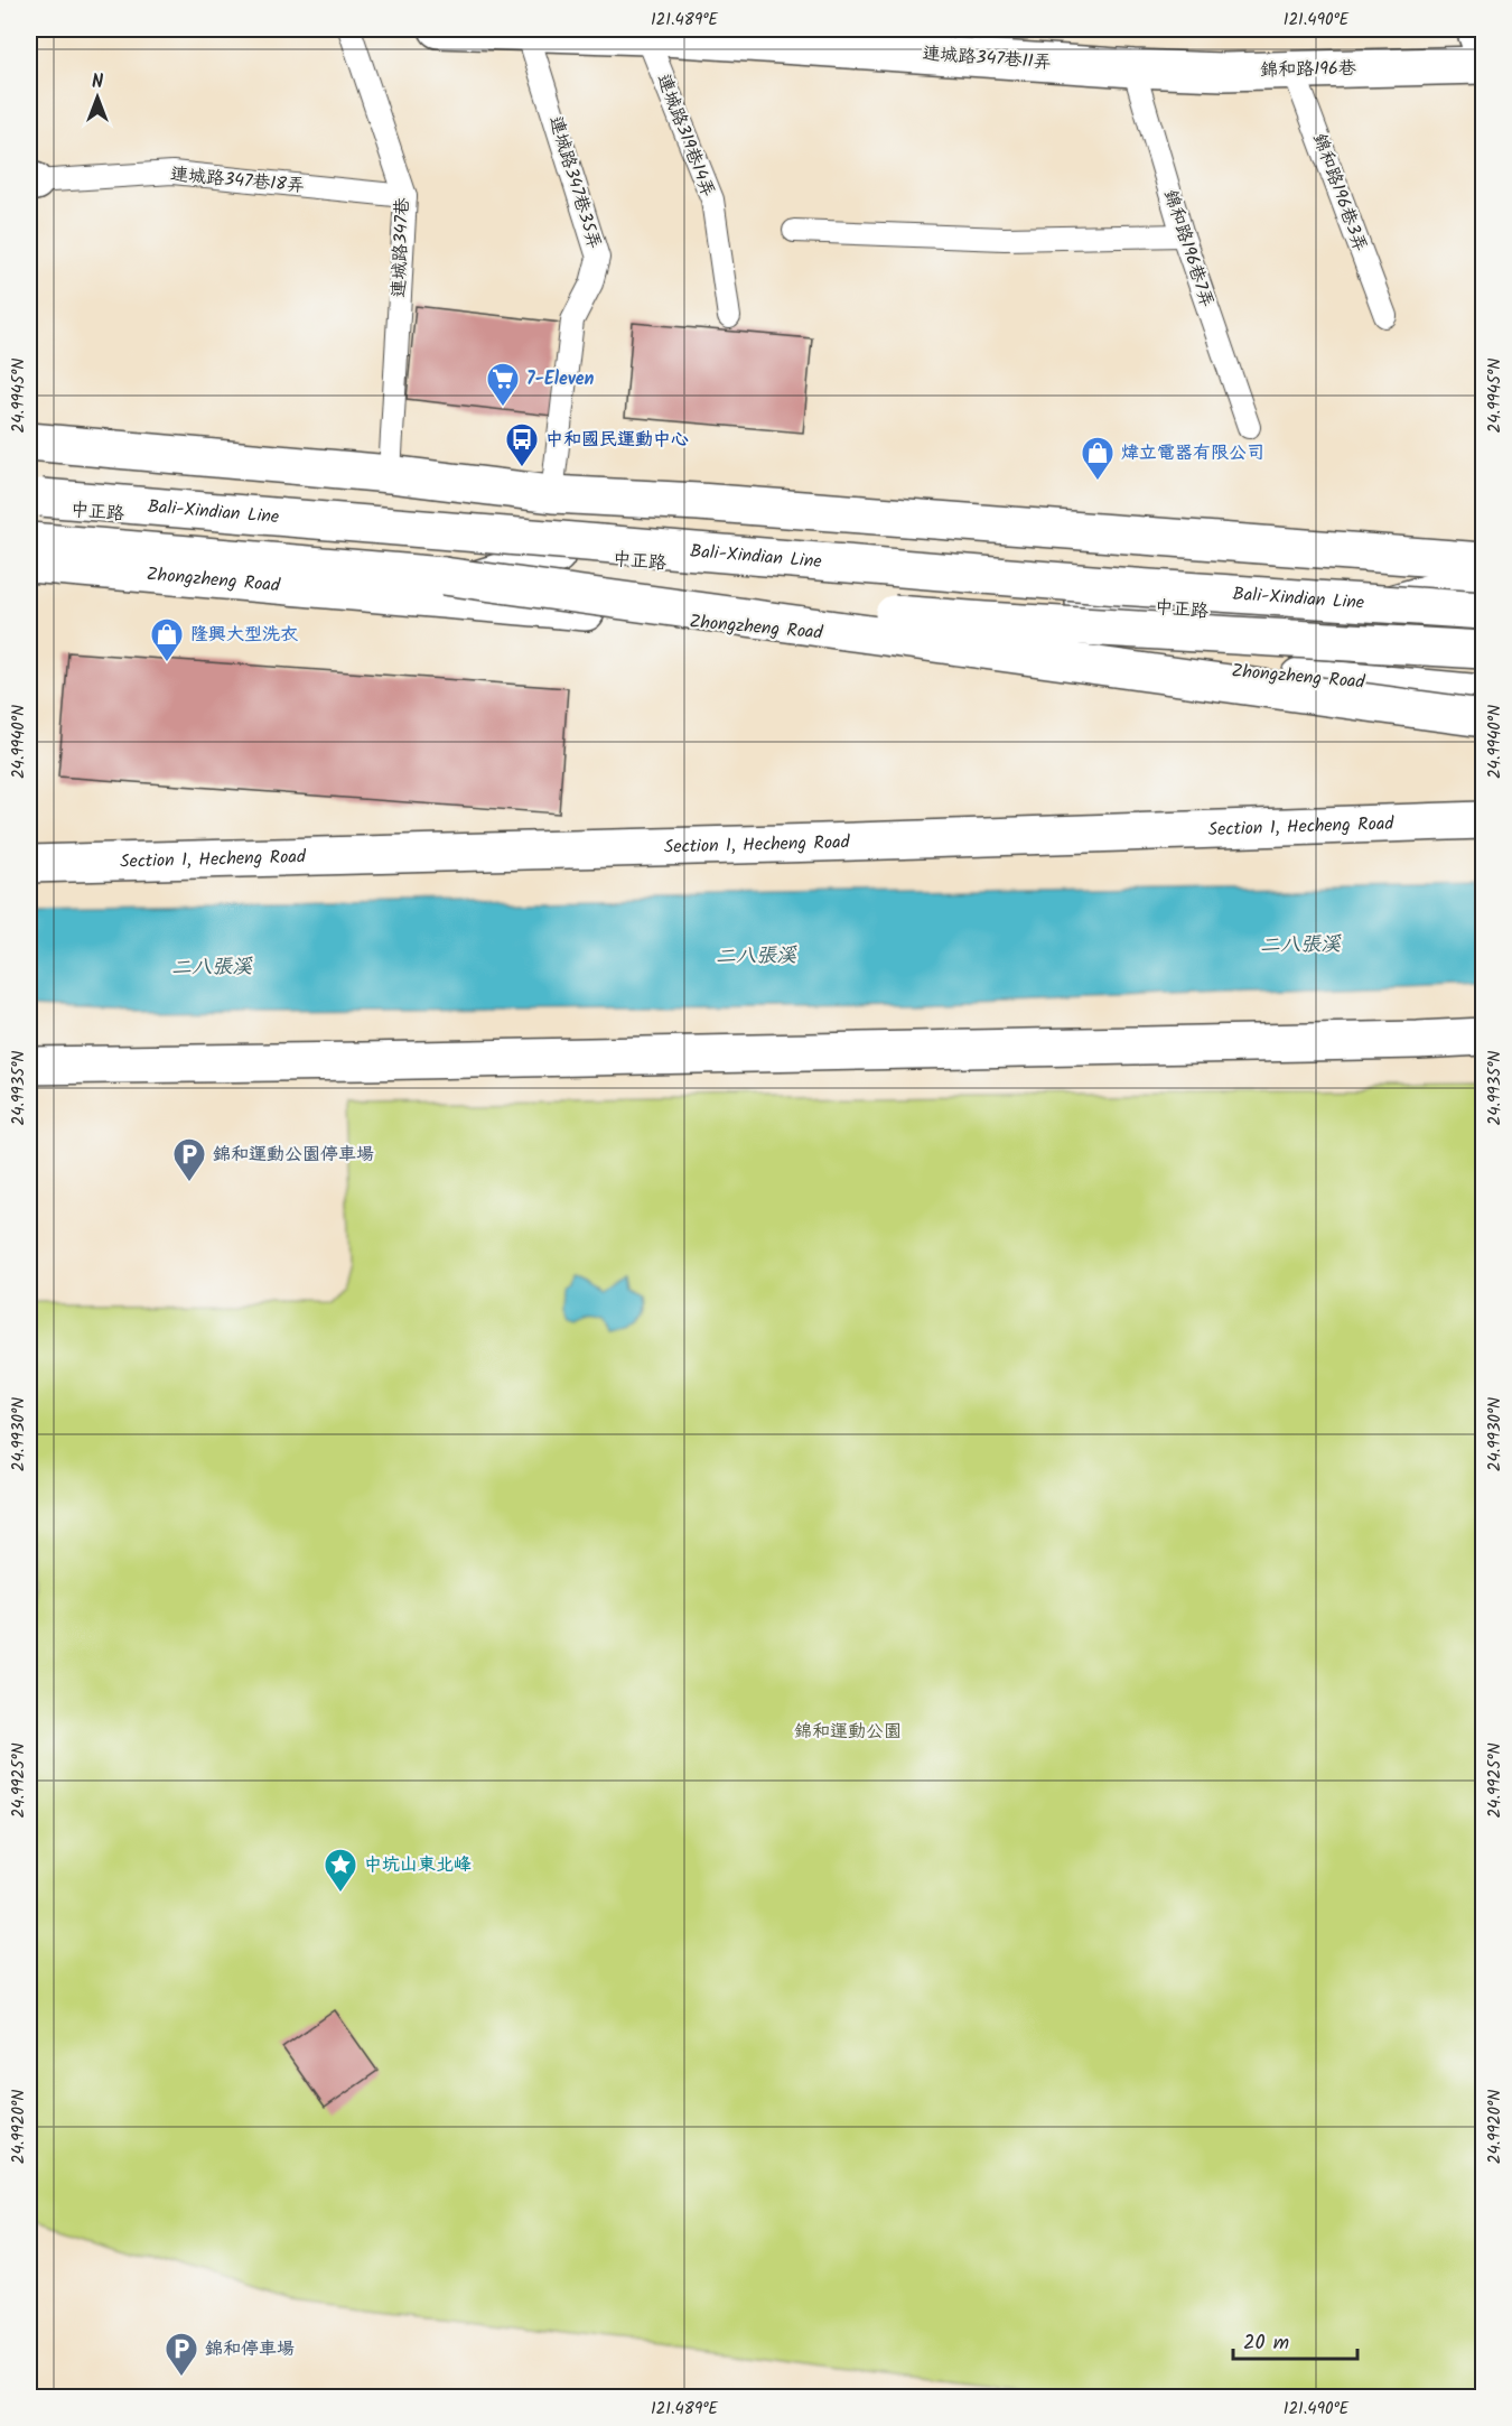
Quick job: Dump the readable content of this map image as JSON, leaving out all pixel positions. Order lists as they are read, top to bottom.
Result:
{
  "streets": {
    "main road": [
      "連城路347巷11弄",
      "錦和路196巷",
      "Bali-Xindian Line",
      "中正路",
      "Zhongzheng Road",
      "Section 1, Hecheng Road"
    ],
    "lane": [
      "連城路319巷14弄",
      "連城路347巷18弄",
      "連城路347巷35弄",
      "錦和路196巷3弄",
      "連城路347巷",
      "錦和路196巷7弄"
    ]
  },
  "crossings": [
    ["連城路347巷11弄", "錦和路196巷"],
    ["連城路347巷11弄", "連城路319巷14弄"],
    ["連城路347巷11弄", "連城路347巷35弄"],
    ["連城路347巷11弄", "錦和路196巷7弄"],
    ["錦和路196巷", "錦和路196巷3弄"],
    ["錦和路196巷", "錦和路196巷7弄"],
    ["連城路347巷18弄", "連城路347巷"]
  ],
  "water": ["二八張溪"],
  "parks": ["錦和運動公園"],
  "places": {
    "supermarket": ["7-Eleven"],
    "bus stop": ["中和國民運動中心"],
    "shop": ["煒立電器有限公司", "隆興大型洗衣"],
    "parking": ["錦和運動公園停車場", "錦和停車場"],
    "place": ["中坑山東北峰"]
  },
  "scale_bar": "20 m",
  "north": "top",
  "coordinates": [
    "121.489°E",
    "121.490°E",
    "24.9945°N",
    "24.9940°N",
    "24.9935°N",
    "24.9930°N",
    "24.9925°N",
    "24.9920°N"
  ]
}
